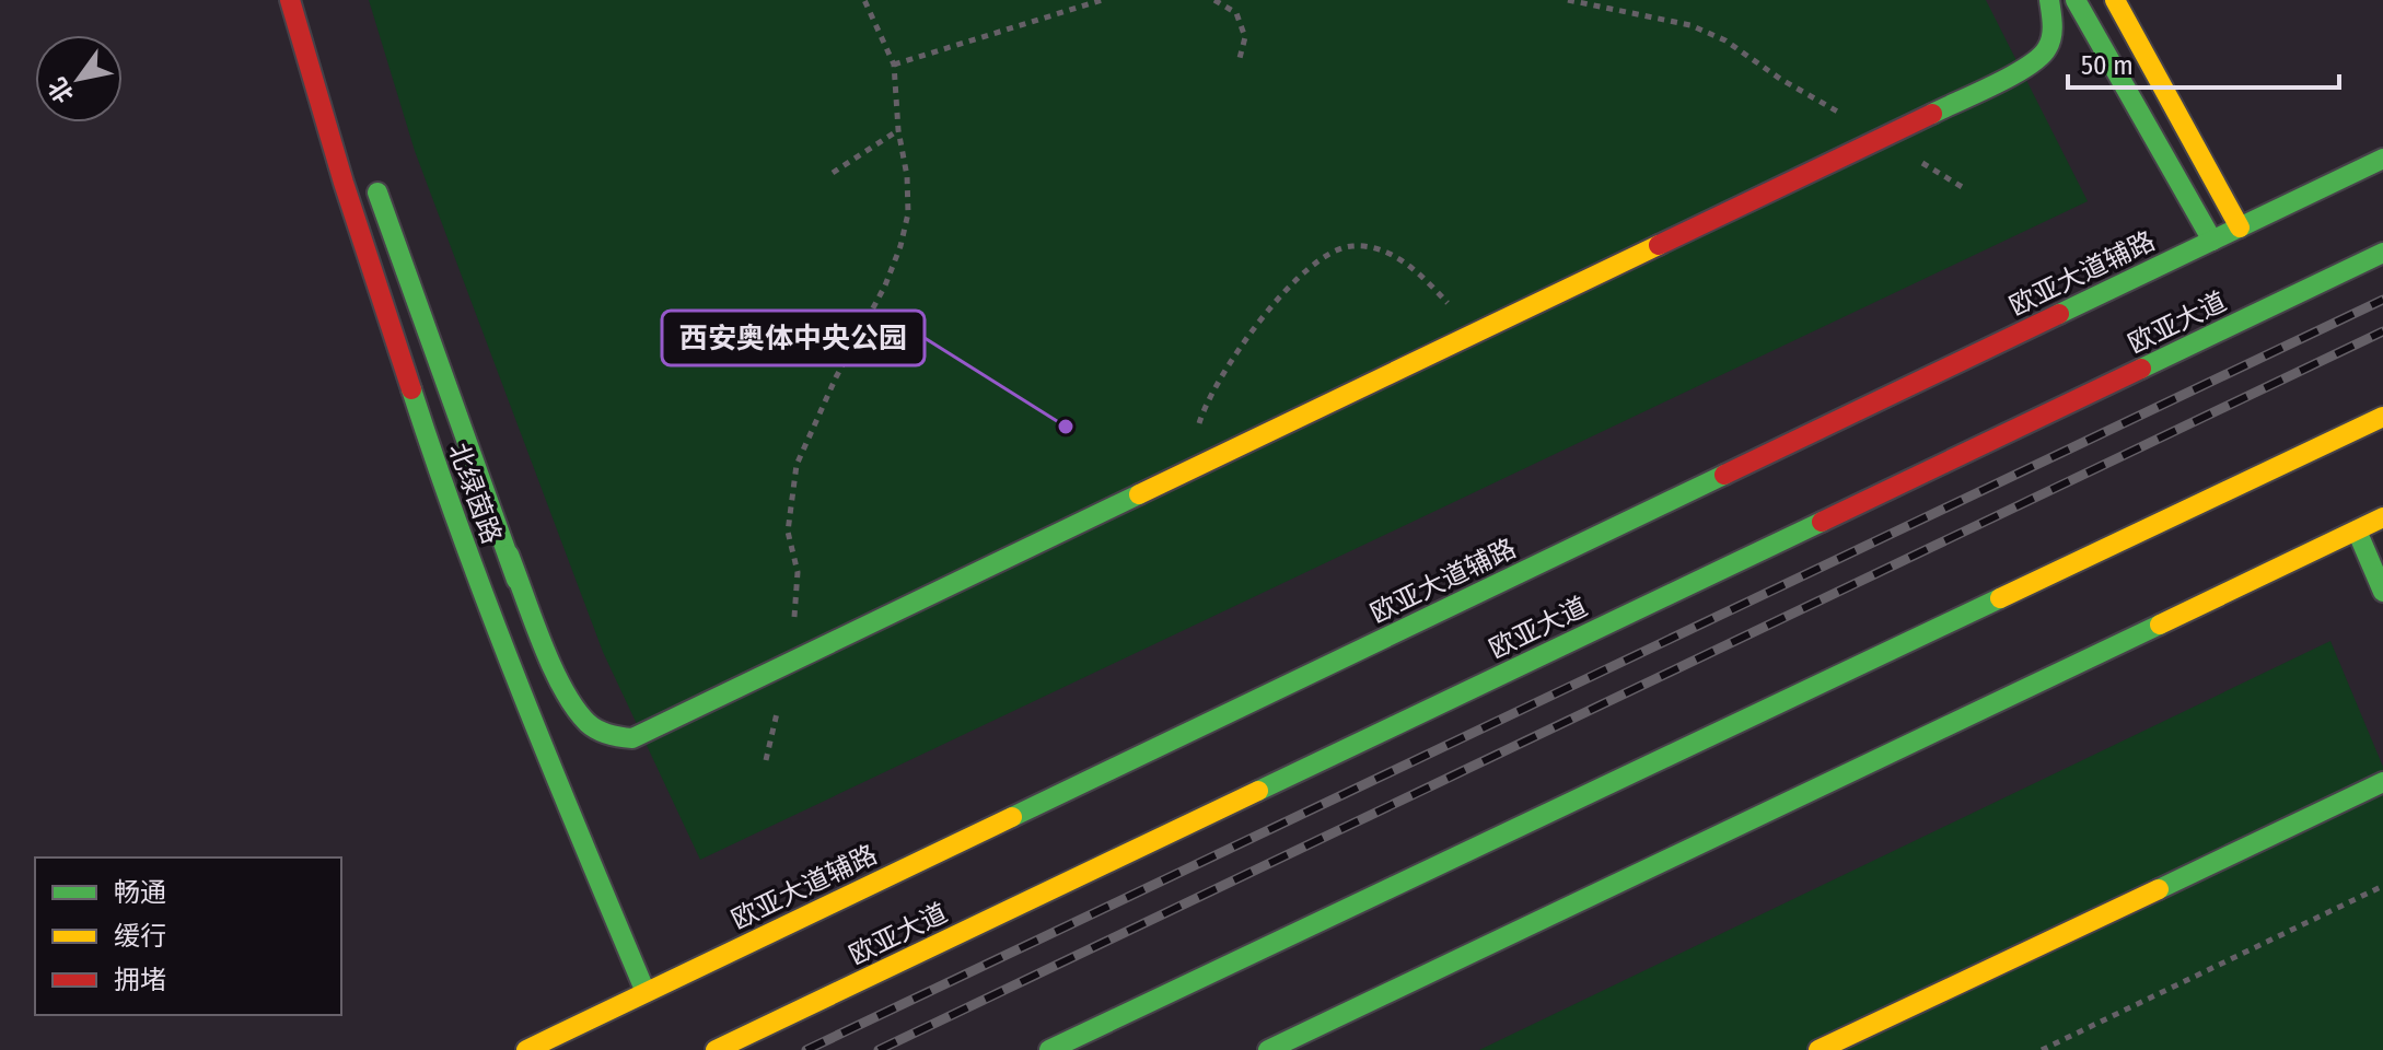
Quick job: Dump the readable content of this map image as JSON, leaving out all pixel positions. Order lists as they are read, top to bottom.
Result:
{
  "streets": {
    "street": ["欧亚大道辅路", "欧亚大道", "北绿茵路"]
  },
  "crossings": [
    ["欧亚大道辅路", "北绿茵路"]
  ],
  "places": ["西安奥体中央公园"],
  "legend": ["畅通", "缓行", "拥堵"],
  "scale_bar": "50 m",
  "north": "bottom left"
}
